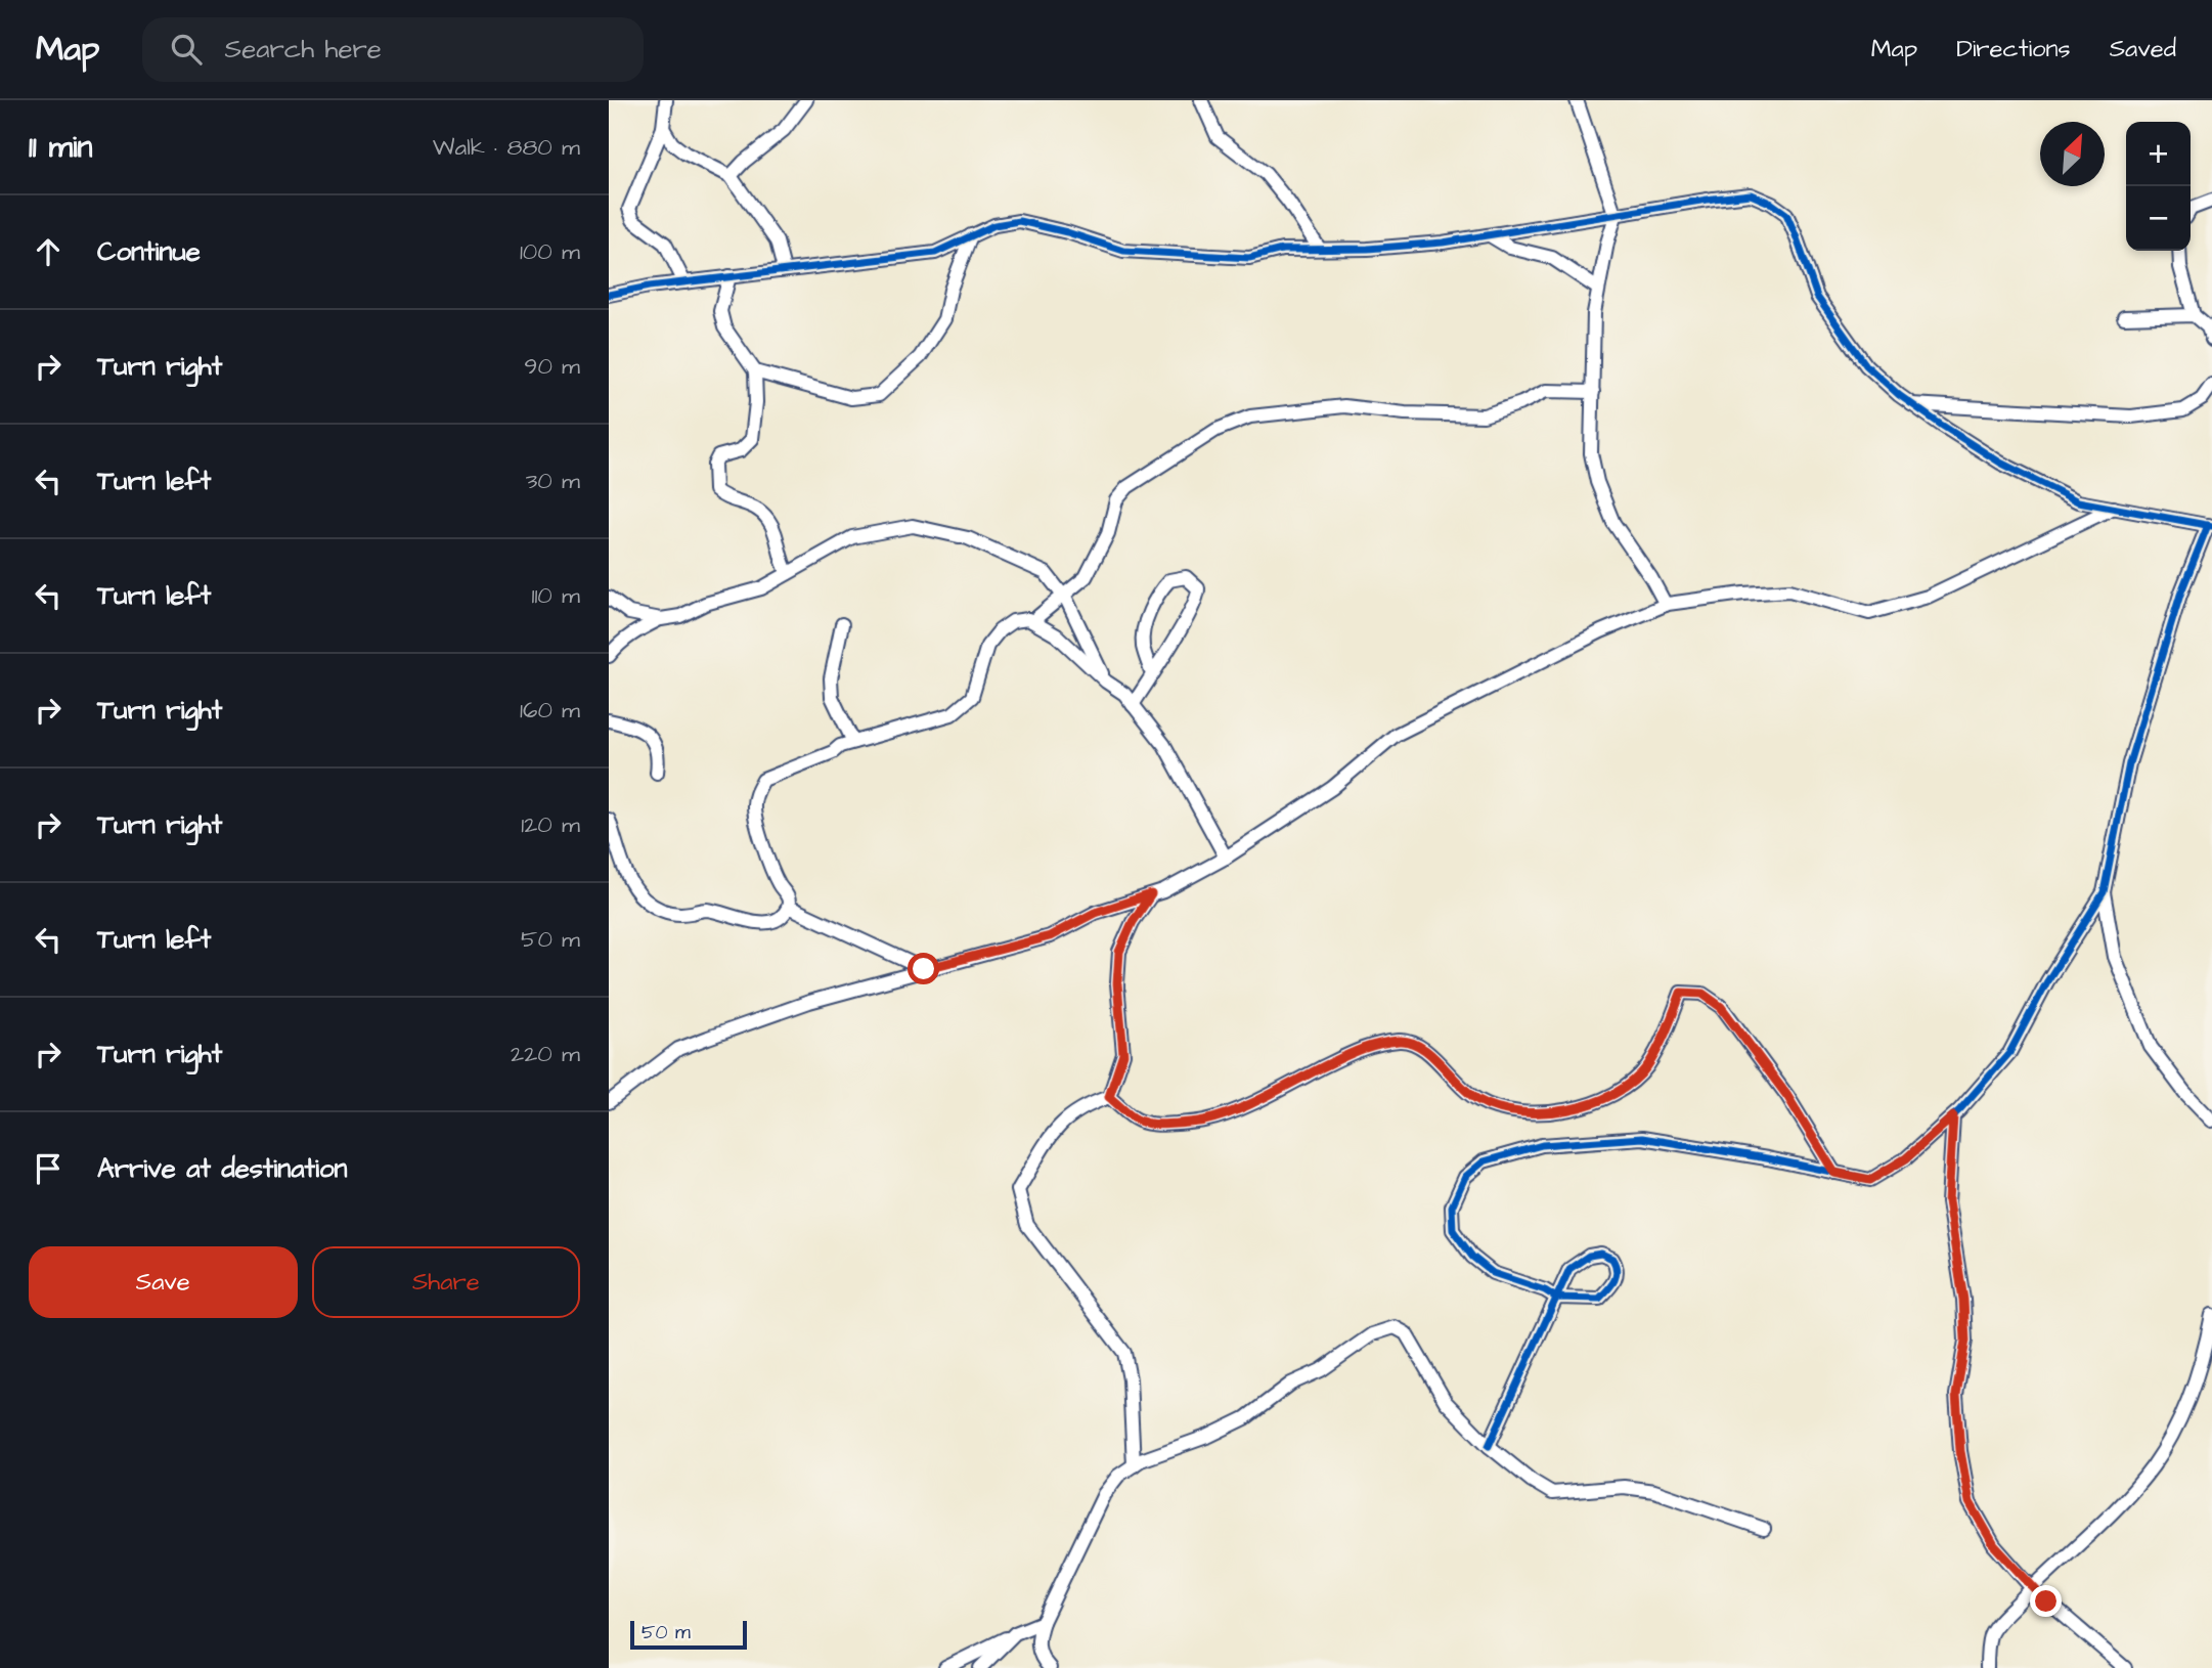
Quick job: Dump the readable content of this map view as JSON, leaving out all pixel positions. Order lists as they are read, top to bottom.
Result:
{
  "scale_bar": "50 m",
  "north": "top right",
  "page": {
    "header": "Map",
    "search": "Search here",
    "nav": ["Map", "Directions", "Saved"],
    "heading": ["11 min", "Walk · 880 m"],
    "map_buttons": ["+", "−"],
    "list": [
      ["Continue", "100 m"],
      ["Turn right", "90 m"],
      ["Turn left", "30 m"],
      ["Turn left", "110 m"],
      ["Turn right", "160 m"],
      ["Turn right", "120 m"],
      ["Turn left", "50 m"],
      ["Turn right", "220 m"],
      "Arrive at destination"
    ],
    "buttons": ["Save", "Share"],
    "scale": "50 m"
  }
}
